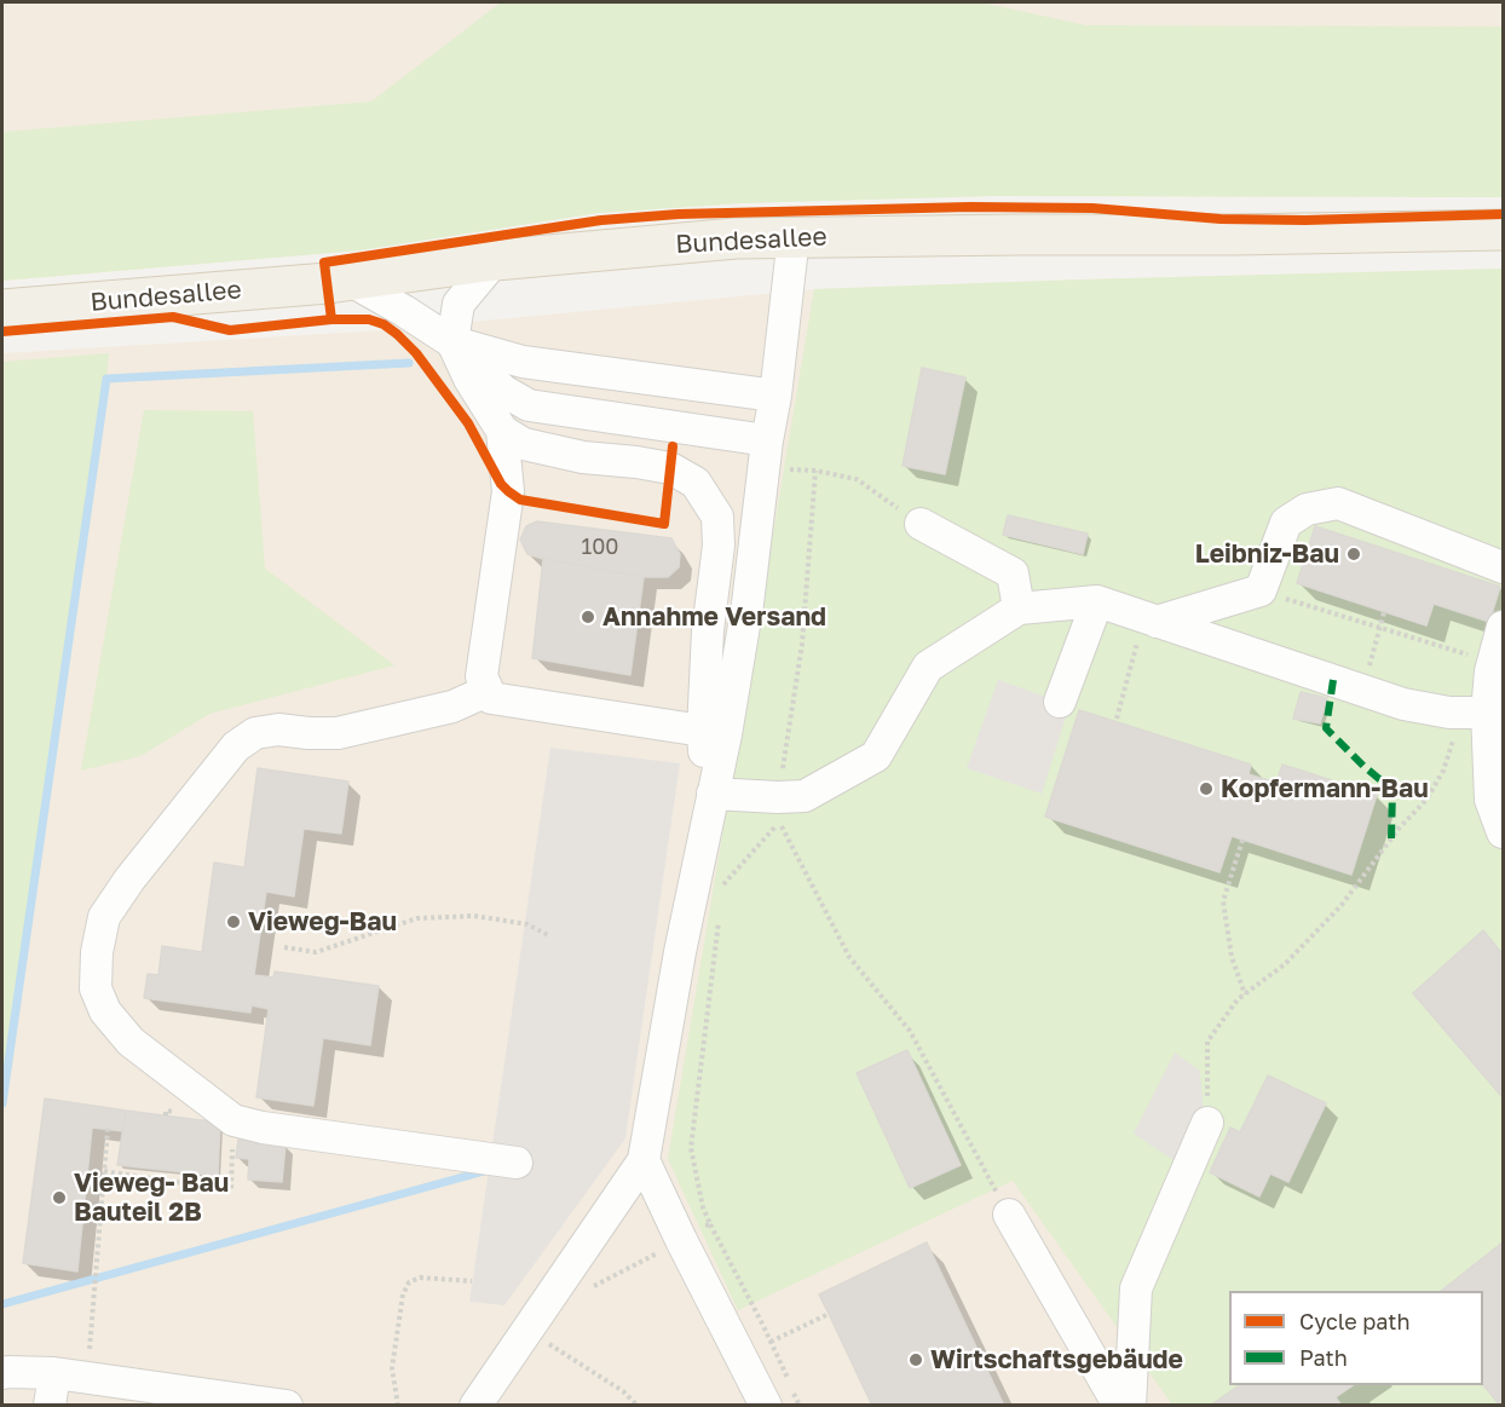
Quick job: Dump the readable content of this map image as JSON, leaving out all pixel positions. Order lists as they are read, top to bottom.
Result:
{
  "streets": {
    "main road": ["Bundesallee"]
  },
  "places": [
    "Leibniz-Bau",
    "Annahme Versand",
    "Kopfermann-Bau",
    "Vieweg-Bau",
    "Vieweg- Bau Bauteil 2B",
    "Wirtschaftsgebäude"
  ],
  "house_numbers": ["100"],
  "legend": ["Cycle path", "Path"]
}
